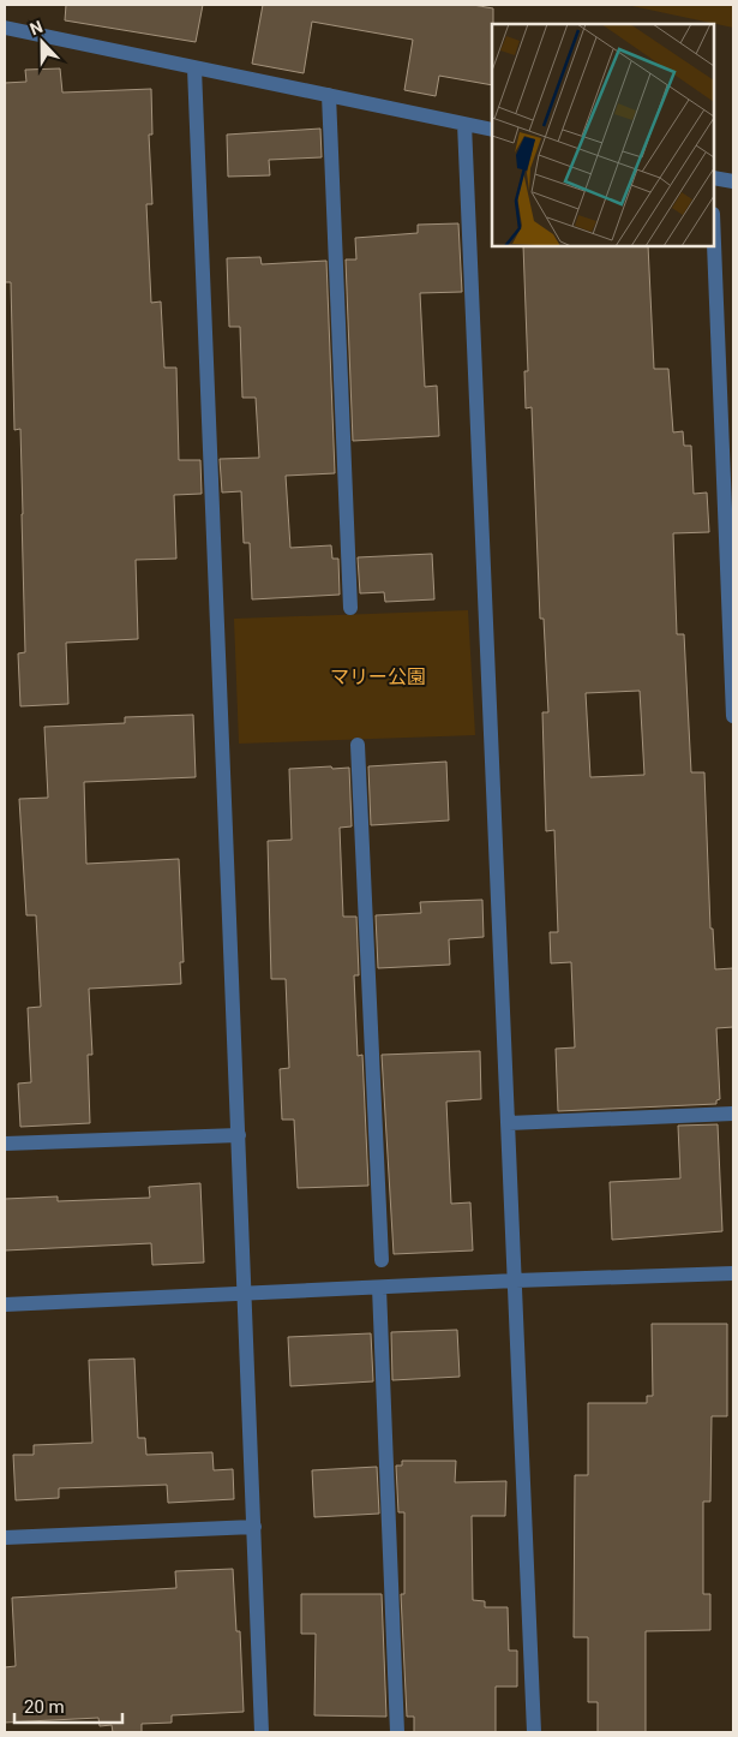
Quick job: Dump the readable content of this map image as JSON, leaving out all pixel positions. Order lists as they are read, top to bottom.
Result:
{
  "parks": ["マリー公園"],
  "scale_bar": "20 m",
  "north": "top"
}
